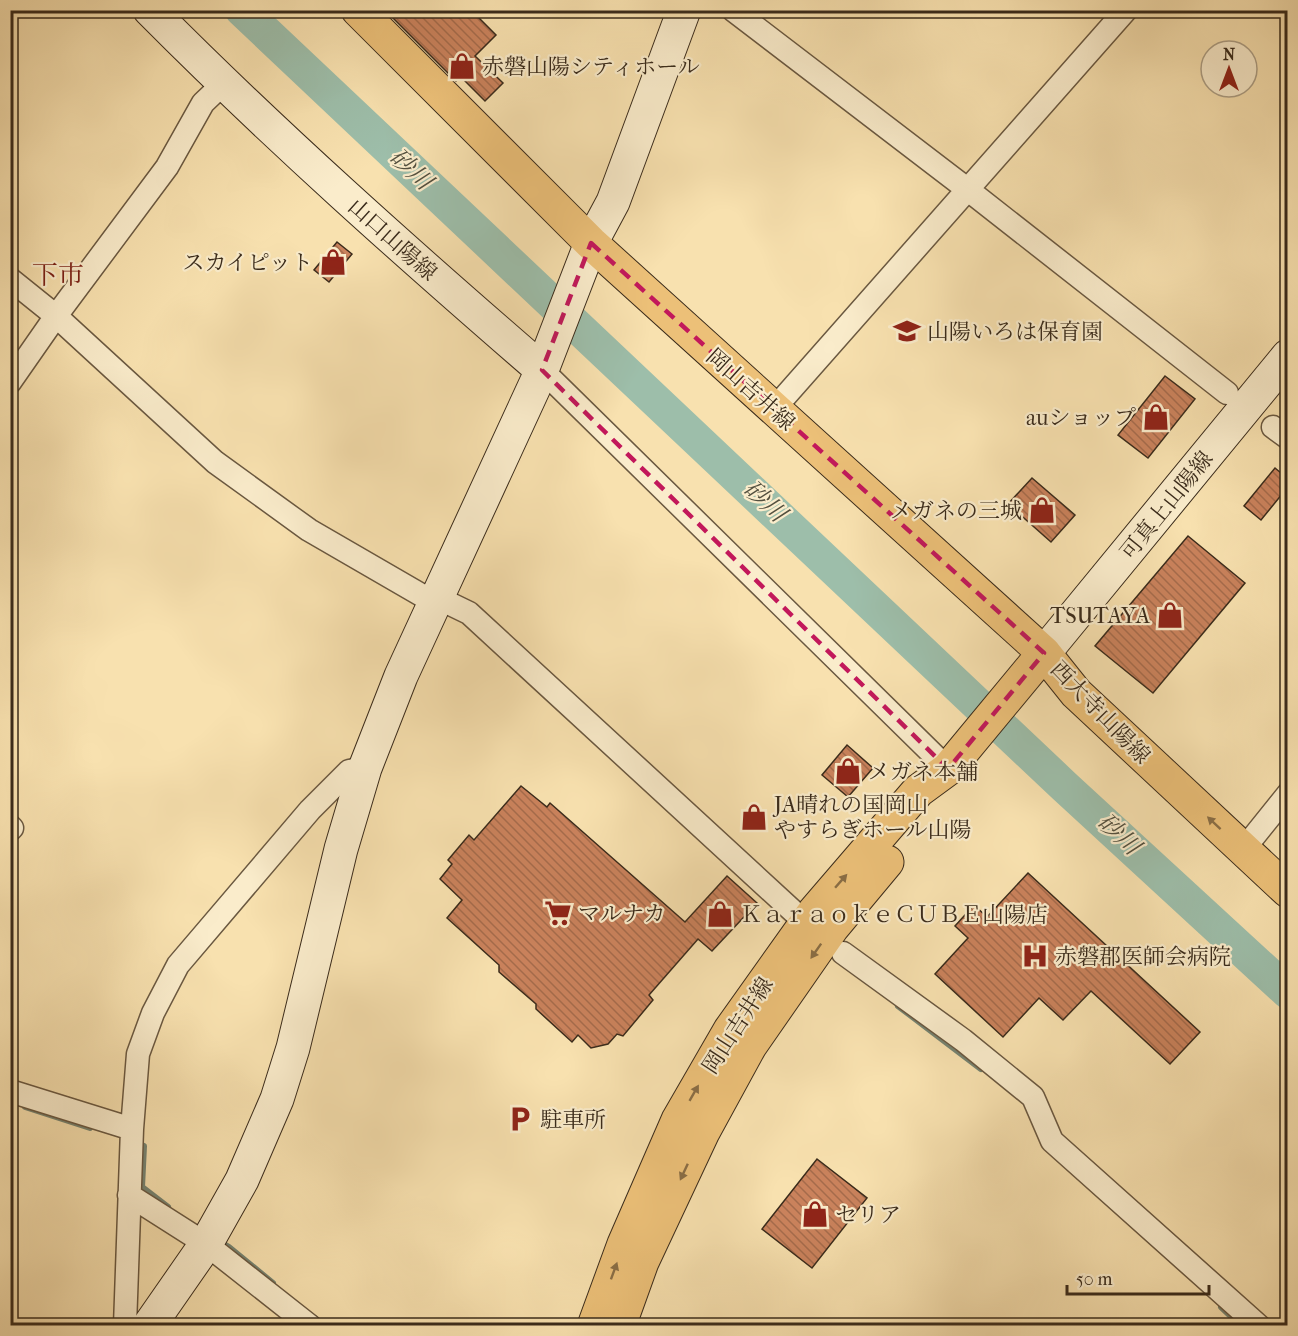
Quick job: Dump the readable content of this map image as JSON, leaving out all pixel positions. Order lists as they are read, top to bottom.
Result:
{
  "streets": {
    "main road": ["岡山吉井線", "西大寺山陽線"],
    "street": ["山口山陽線", "可真上山陽線"]
  },
  "crossings": [
    ["岡山吉井線", "可真上山陽線"],
    ["岡山吉井線", "西大寺山陽線"],
    ["可真上山陽線", "西大寺山陽線"]
  ],
  "districts": ["下市"],
  "water": ["砂川"],
  "places": {
    "shop": [
      "赤磐山陽シティホール",
      "スカイピット",
      "auショップ",
      "メガネの三城",
      "TSUTAYA",
      "メガネ本舗",
      "JA晴れの国岡山 やすらぎホール山陽",
      "ＫａｒａｏｋｅＣＵＢＥ山陽店",
      "セリア"
    ],
    "school or university": ["山陽いろは保育園"],
    "supermarket": ["マルナカ"],
    "hospital": ["赤磐郡医師会病院"],
    "parking": ["駐車所"]
  },
  "scale_bar": "50 m",
  "north": "top"
}
